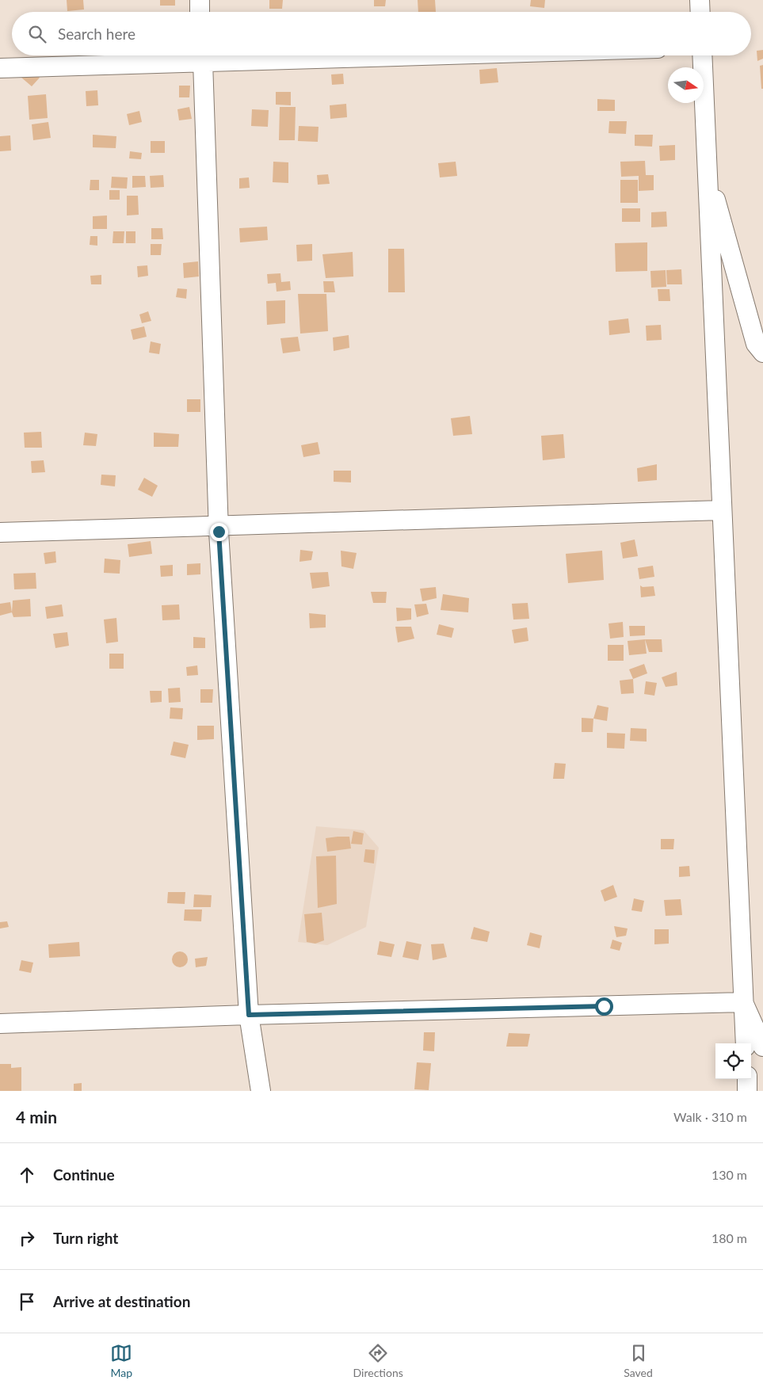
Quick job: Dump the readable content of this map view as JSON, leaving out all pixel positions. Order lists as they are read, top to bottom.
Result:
{
  "north": "right",
  "page": {
    "search": "Search here",
    "heading": ["4 min", "Walk · 310 m"],
    "list": [
      ["Continue", "130 m"],
      ["Turn right", "180 m"],
      "Arrive at destination"
    ],
    "nav": ["Map", "Directions", "Saved"]
  }
}
